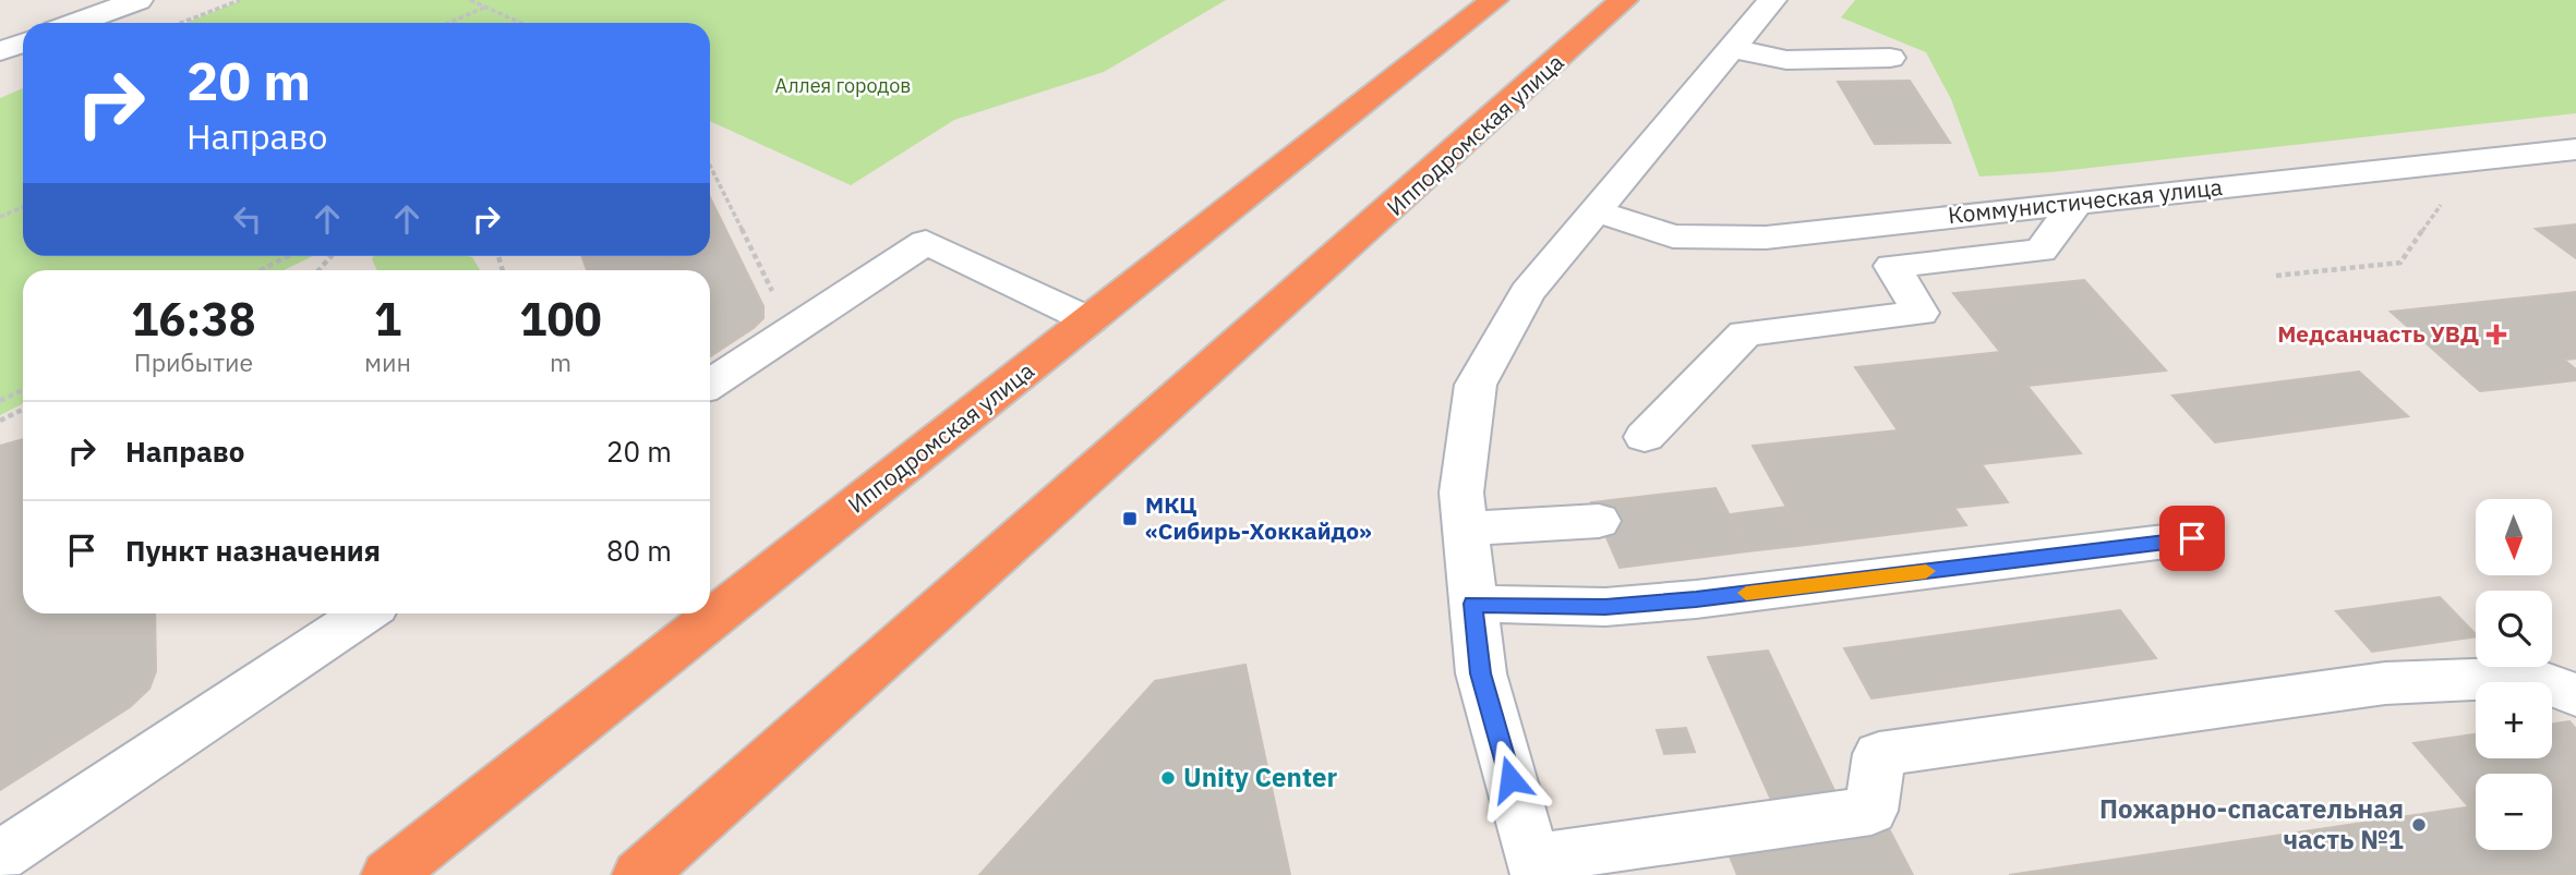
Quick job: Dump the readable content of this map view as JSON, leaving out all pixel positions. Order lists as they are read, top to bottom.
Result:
{
  "streets": {
    "highway": ["Ипподромская улица"],
    "street": ["Коммунистическая улица"]
  },
  "parks": ["Аллея городов"],
  "places": {
    "health": ["Медсанчасть УВД"],
    "transit": ["МКЦ «Сибирь-Хоккайдо»"],
    "other": ["Unity Center", "Пожарно-спасательная часть №1"]
  },
  "north": "bottom",
  "page": {
    "turn": ["20 m", "Направо"],
    "eta": [
      "16:38",
      "Прибытие",
      "1",
      "мин",
      "100",
      "m"
    ],
    "list": [
      {
        "name": "Направо",
        "value": "20 m"
      },
      {
        "name": "Пункт назначения",
        "value": "80 m"
      }
    ],
    "map_buttons": ["+", "−"]
  }
}
